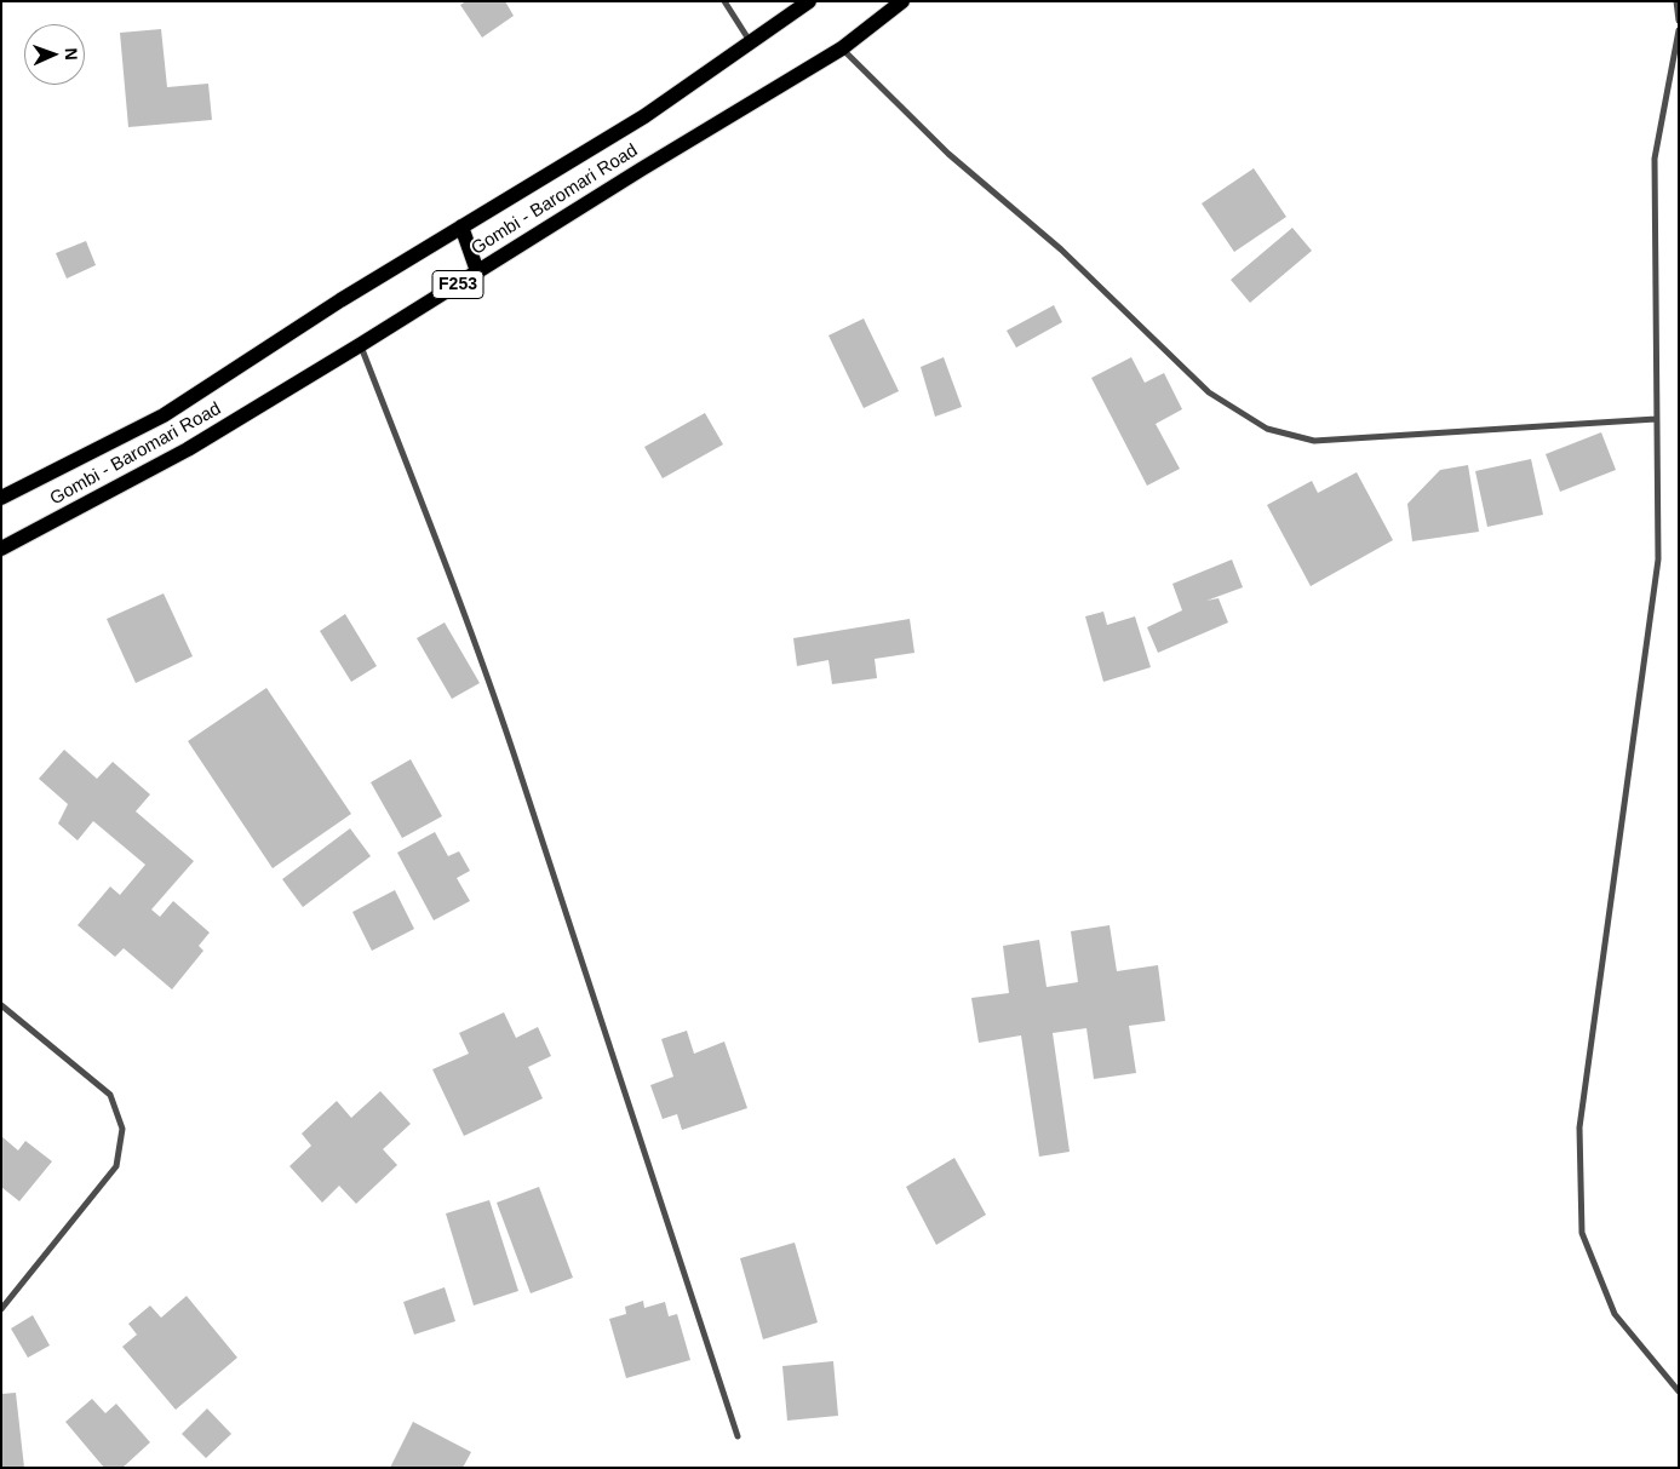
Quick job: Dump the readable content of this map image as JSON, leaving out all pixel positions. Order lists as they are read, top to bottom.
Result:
{
  "streets": {
    "main road": ["Gombi - Baromari Road", "F253"]
  },
  "north": "right"
}
